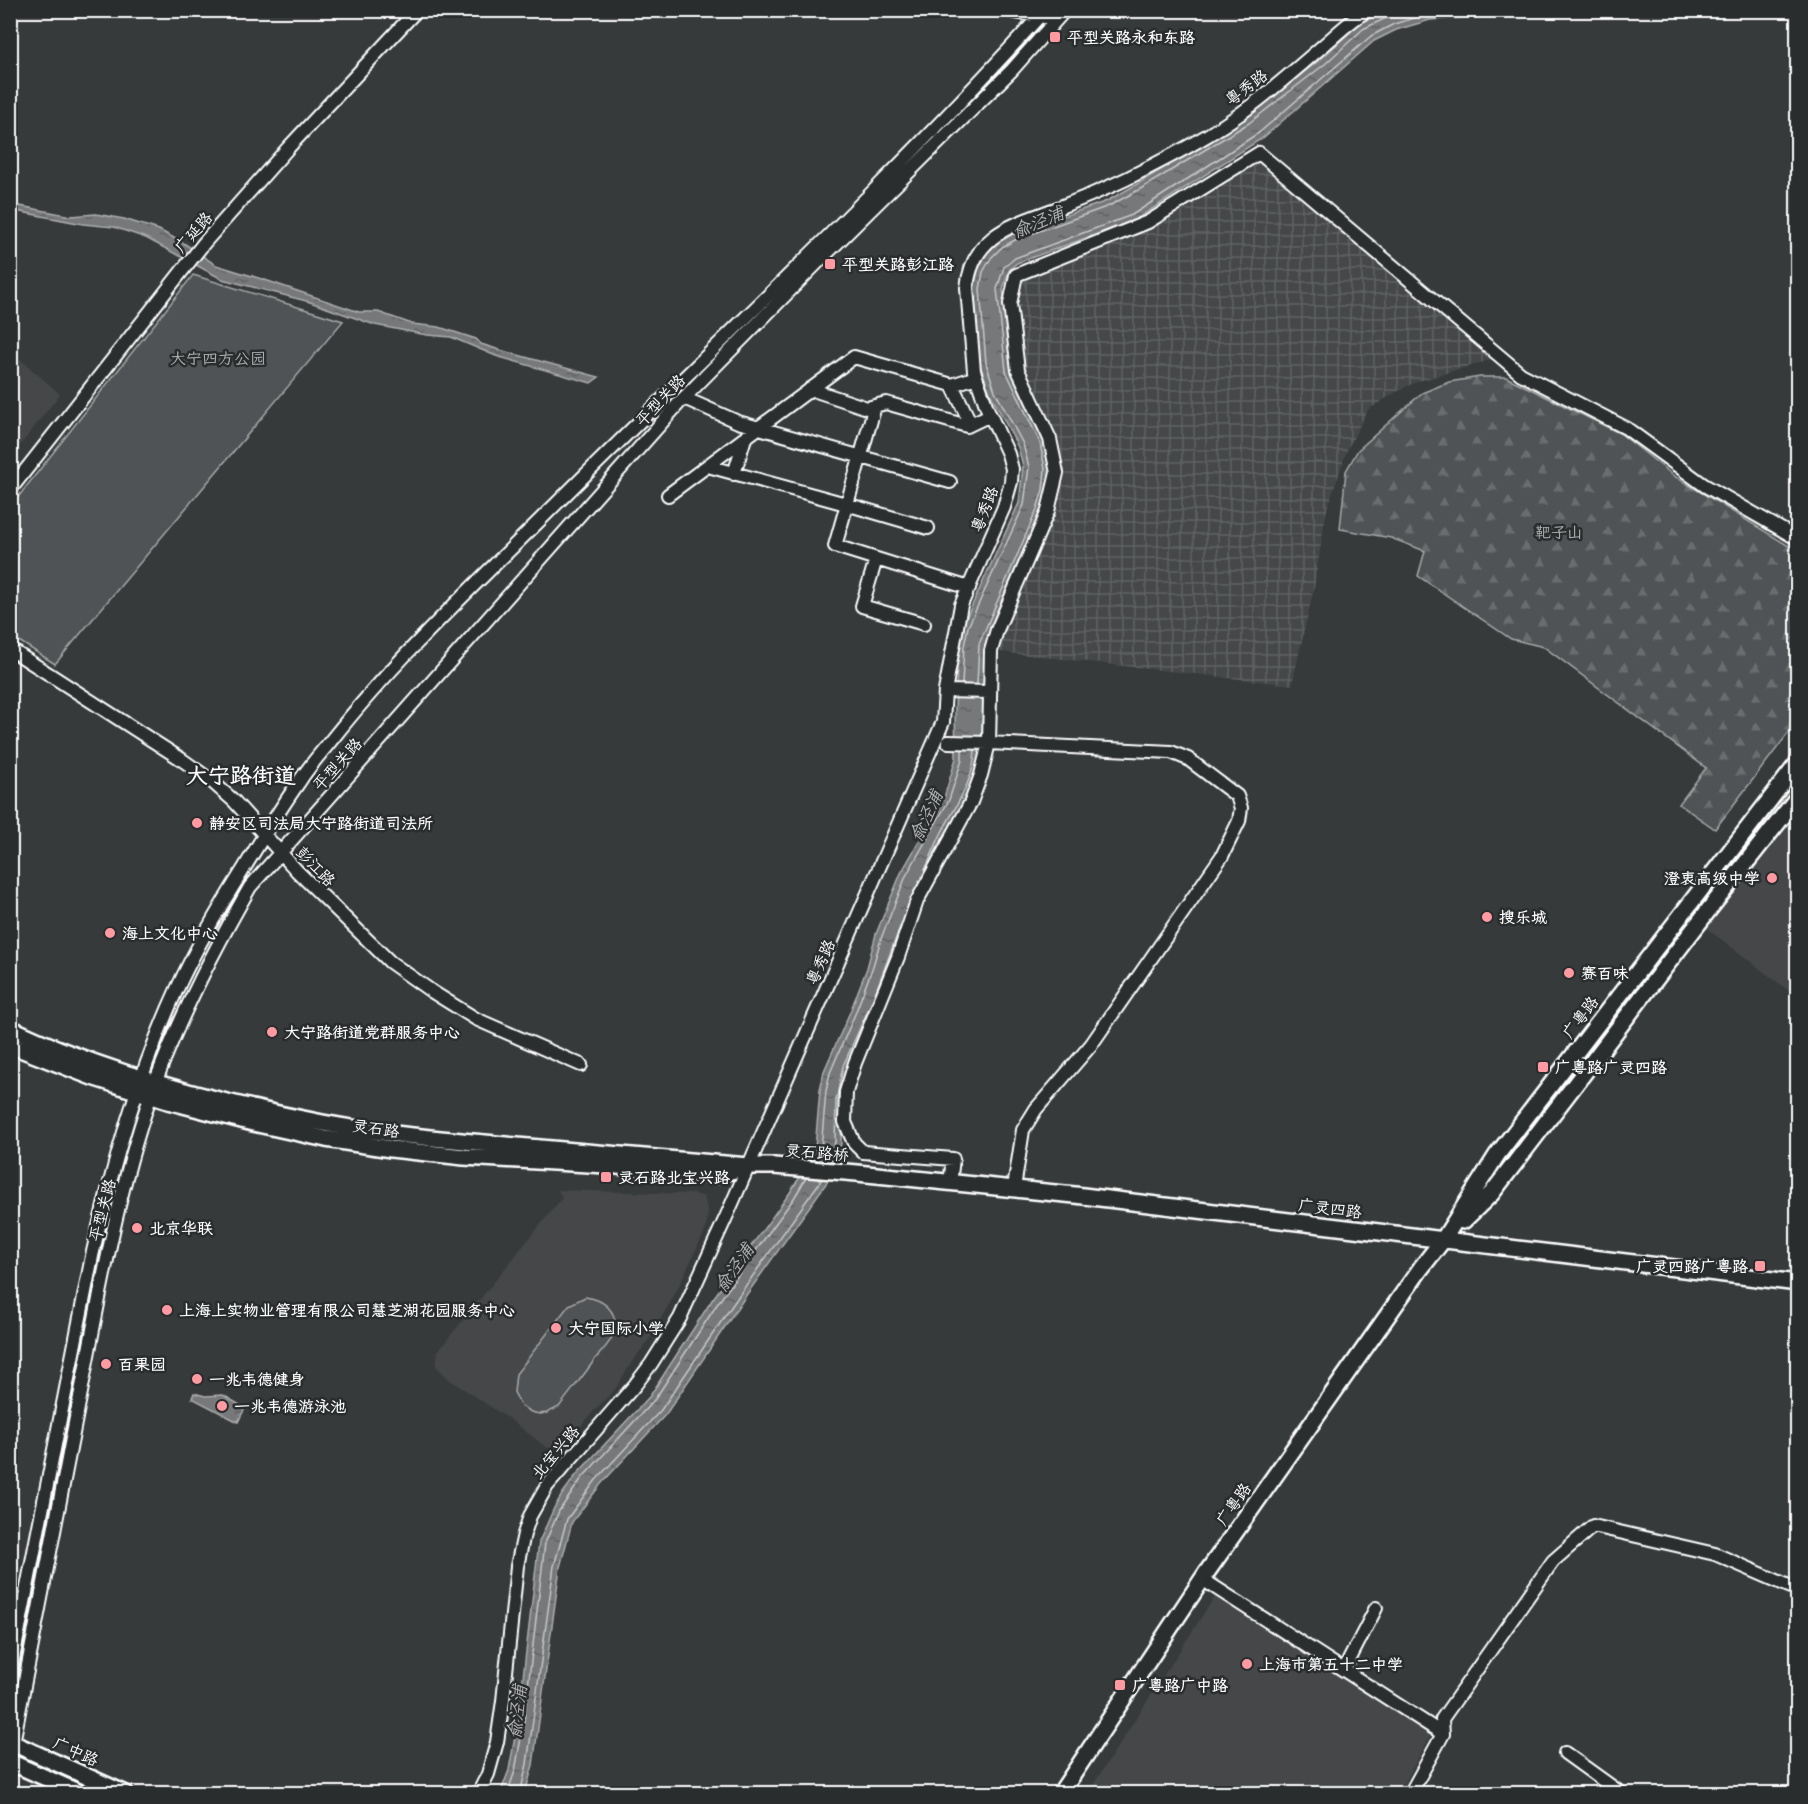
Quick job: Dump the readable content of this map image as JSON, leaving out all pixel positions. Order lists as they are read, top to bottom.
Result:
{
  "streets": {
    "main road": [
      "广粤路",
      "灵石路",
      "灵石路桥",
      "广灵四路",
      "广中路"
    ],
    "street": [
      "粤秀路",
      "广延路",
      "平型关路",
      "彭江路",
      "北宝兴路"
    ]
  },
  "crossings": [
    ["粤秀路", "灵石路"],
    ["粤秀路", "北宝兴路"],
    ["平型关路", "彭江路"],
    ["平型关路", "灵石路"],
    ["平型关路", "广中路"],
    ["广粤路", "广灵四路"],
    ["灵石路", "灵石路桥"],
    ["灵石路", "北宝兴路"],
    ["灵石路桥", "广灵四路"]
  ],
  "districts": ["大宁路街道"],
  "water": ["俞泾浦"],
  "parks": ["大宁四方公园", "靶子山"],
  "places": {
    "transit": [
      "平型关路永和东路",
      "平型关路彭江路",
      "广粤路广灵四路",
      "灵石路北宝兴路",
      "广灵四路广粤路",
      "广粤路广中路"
    ],
    "other": [
      "静安区司法局大宁路街道司法所",
      "澄衷高级中学",
      "搜乐城",
      "海上文化中心",
      "赛百味",
      "大宁路街道党群服务中心",
      "北京华联",
      "上海上实物业管理有限公司慧芝湖花园服务中心",
      "大宁国际小学",
      "百果园",
      "一兆韦德健身",
      "一兆韦德游泳池",
      "上海市第五十二中学"
    ]
  }
}
